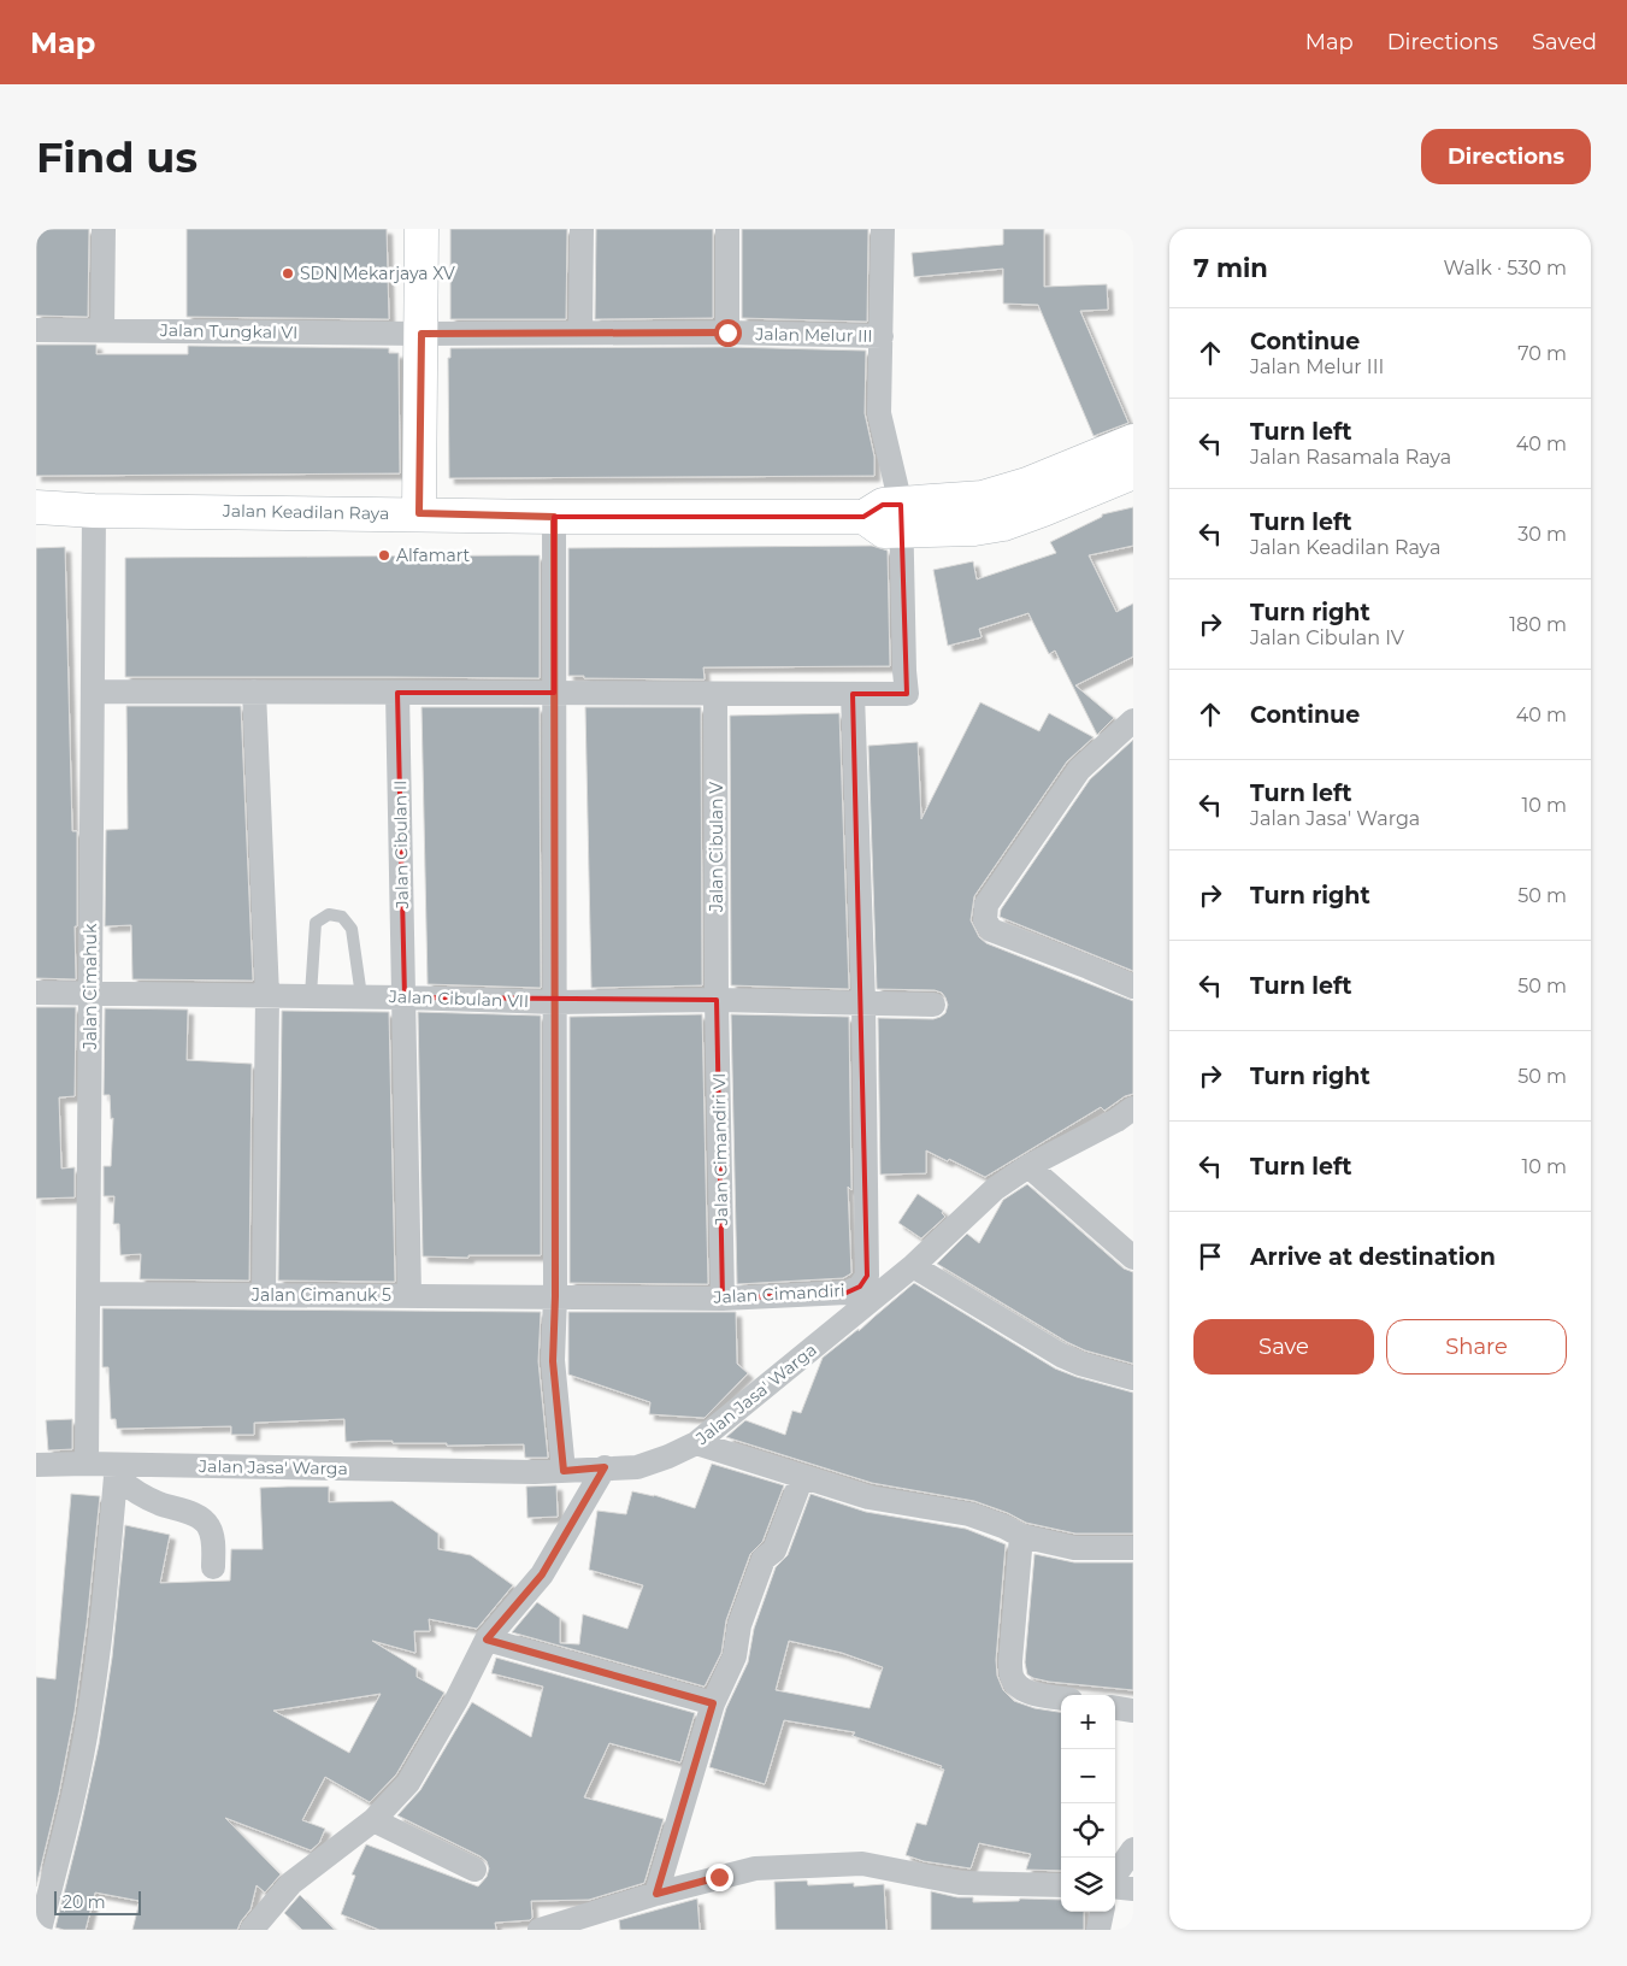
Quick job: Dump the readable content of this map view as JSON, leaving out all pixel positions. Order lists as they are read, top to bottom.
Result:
{
  "streets": {
    "street": [
      "Jalan Tungkal VI",
      "Jalan Melur III",
      "Jalan Keadilan Raya",
      "Jalan Cibulan II",
      "Jalan Cibulan V",
      "Jalan Cimahuk",
      "Jalan Cibulan VII",
      "Jalan Cimandiri VI",
      "Jalan Cimandiri",
      "Jalan Cimanuk 5",
      "Jalan Jasa' Warga"
    ]
  },
  "crossings": [
    ["Jalan Tungkal VI", "Jalan Melur III"],
    ["Jalan Keadilan Raya", "Jalan Cimahuk"],
    ["Jalan Cibulan II", "Jalan Cibulan VII"],
    ["Jalan Cibulan II", "Jalan Cimanuk 5"],
    ["Jalan Cibulan V", "Jalan Cibulan VII"],
    ["Jalan Cibulan V", "Jalan Cimandiri VI"],
    ["Jalan Cimahuk", "Jalan Cibulan VII"],
    ["Jalan Cimahuk", "Jalan Cimanuk 5"],
    ["Jalan Cimahuk", "Jalan Jasa' Warga"],
    ["Jalan Cibulan VII", "Jalan Cimandiri VI"],
    ["Jalan Cibulan VII", "Jalan Cimandiri"],
    ["Jalan Cimandiri VI", "Jalan Cimandiri"],
    ["Jalan Cimandiri", "Jalan Cimanuk 5"]
  ],
  "places": ["SDN Mekarjaya XV", "Alfamart"],
  "scale_bar": "20 m",
  "page": {
    "header": "Map",
    "nav": ["Map", "Directions", "Saved"],
    "buttons": [
      "Directions",
      ["Save", "Share"]
    ],
    "title": "Find us",
    "heading": ["7 min", "Walk · 530 m"],
    "list": [
      ["Continue", "Jalan Melur III", "70 m"],
      ["Turn left", "Jalan Rasamala Raya", "40 m"],
      ["Turn left", "Jalan Keadilan Raya", "30 m"],
      ["Turn right", "Jalan Cibulan IV", "180 m"],
      ["Continue", "40 m"],
      ["Turn left", "Jalan Jasa' Warga", "10 m"],
      ["Turn right", "50 m"],
      ["Turn left", "50 m"],
      ["Turn right", "50 m"],
      ["Turn left", "10 m"],
      "Arrive at destination"
    ],
    "map_buttons": ["+", "−"],
    "scale": "20 m"
  }
}
